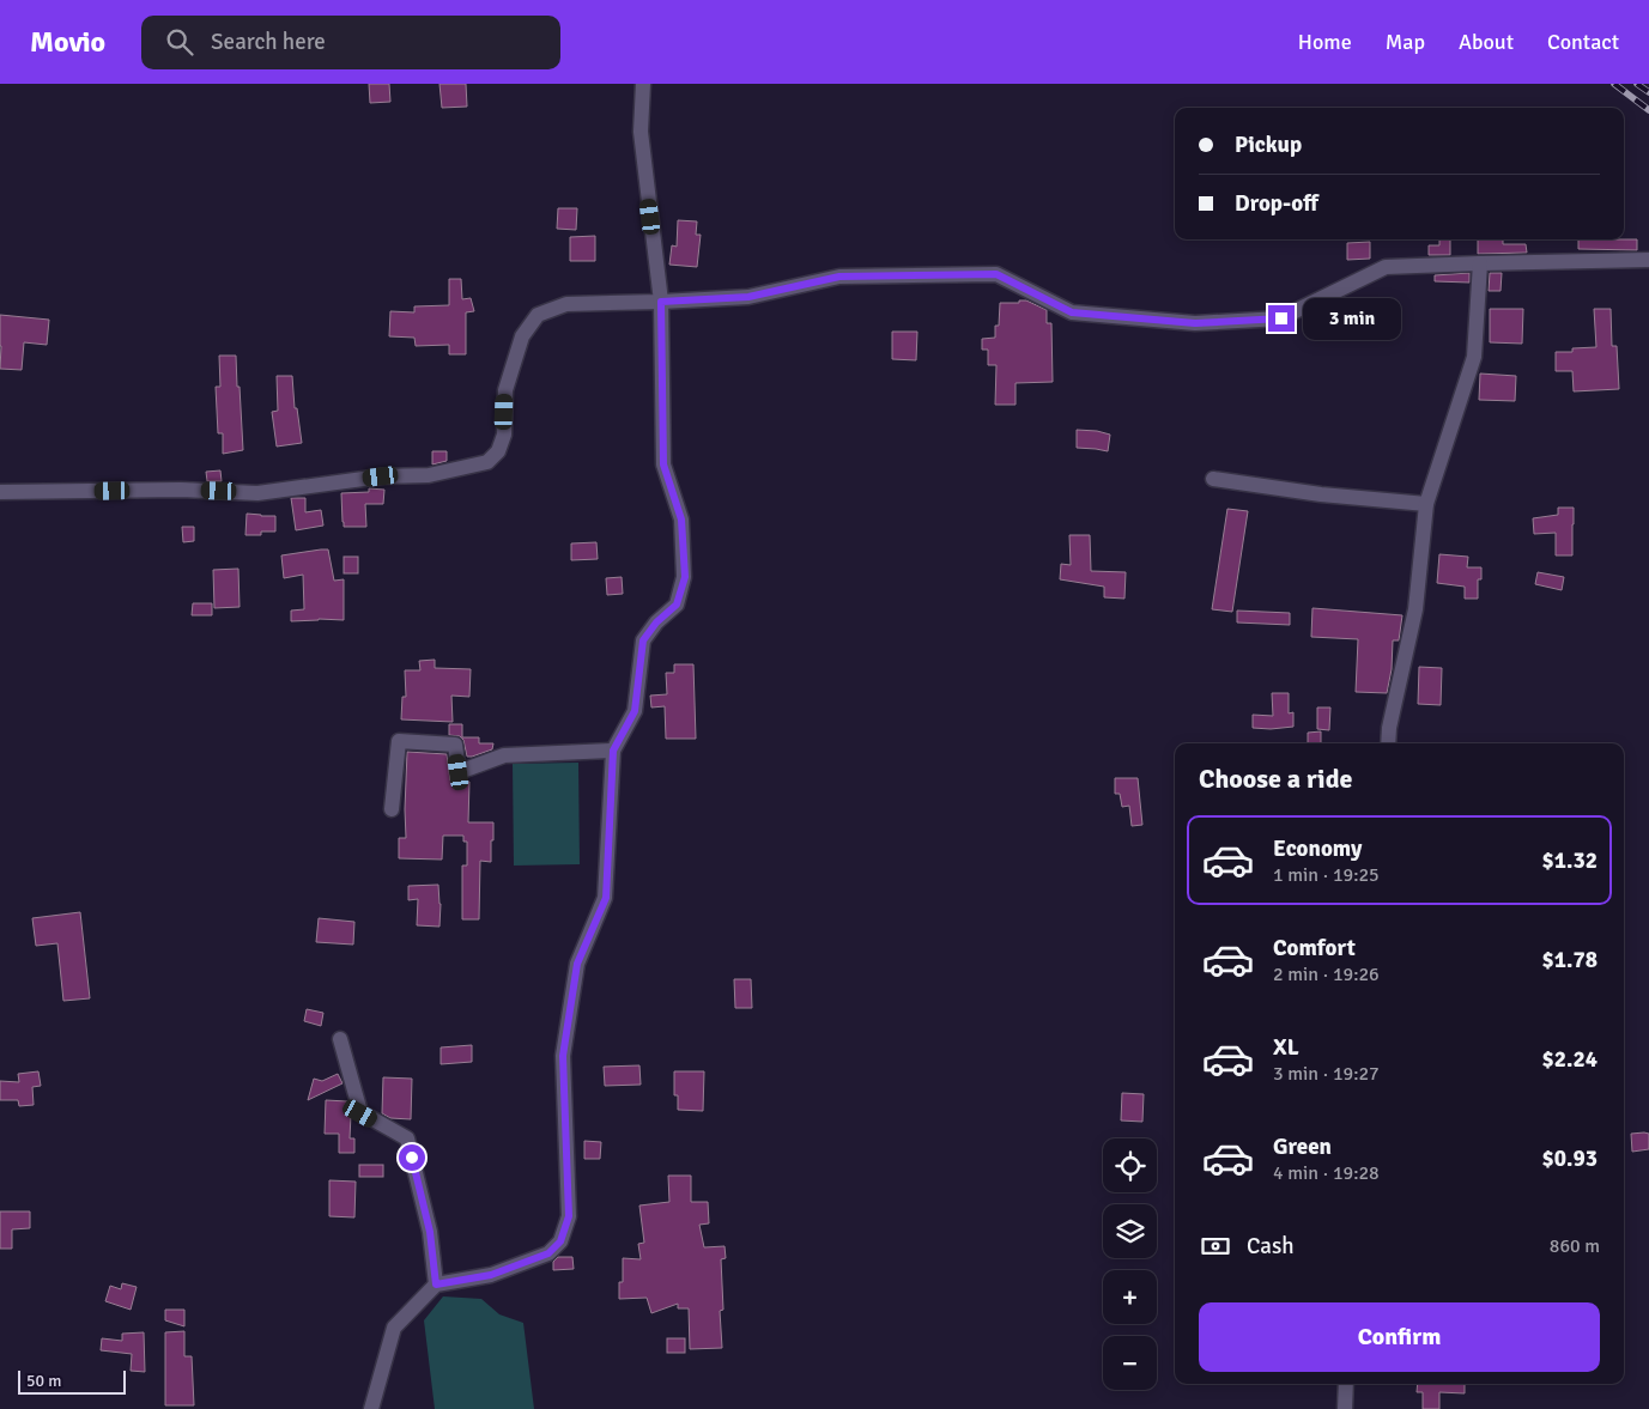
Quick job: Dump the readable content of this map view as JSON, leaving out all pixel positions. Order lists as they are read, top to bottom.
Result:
{
  "scale_bar": "50 m",
  "page": {
    "header": "Movio",
    "search": "Search here",
    "nav": [
      "Home",
      "Map",
      "About",
      "Contact"
    ],
    "banner": ["Pickup", "Drop-off"],
    "bubble": "3 min",
    "heading": "Choose a ride",
    "list": [
      {
        "name": "Economy",
        "note": "1 min · 19:25",
        "value": "$1.32"
      },
      {
        "name": "Comfort",
        "note": "2 min · 19:26",
        "value": "$1.78"
      },
      {
        "name": "XL",
        "note": "3 min · 19:27",
        "value": "$2.24"
      },
      {
        "name": "Green",
        "note": "4 min · 19:28",
        "value": "$0.93"
      }
    ],
    "map_buttons": ["+", "−"],
    "pay": ["Cash", "860 m"],
    "buttons": "Confirm",
    "scale": "50 m"
  }
}
